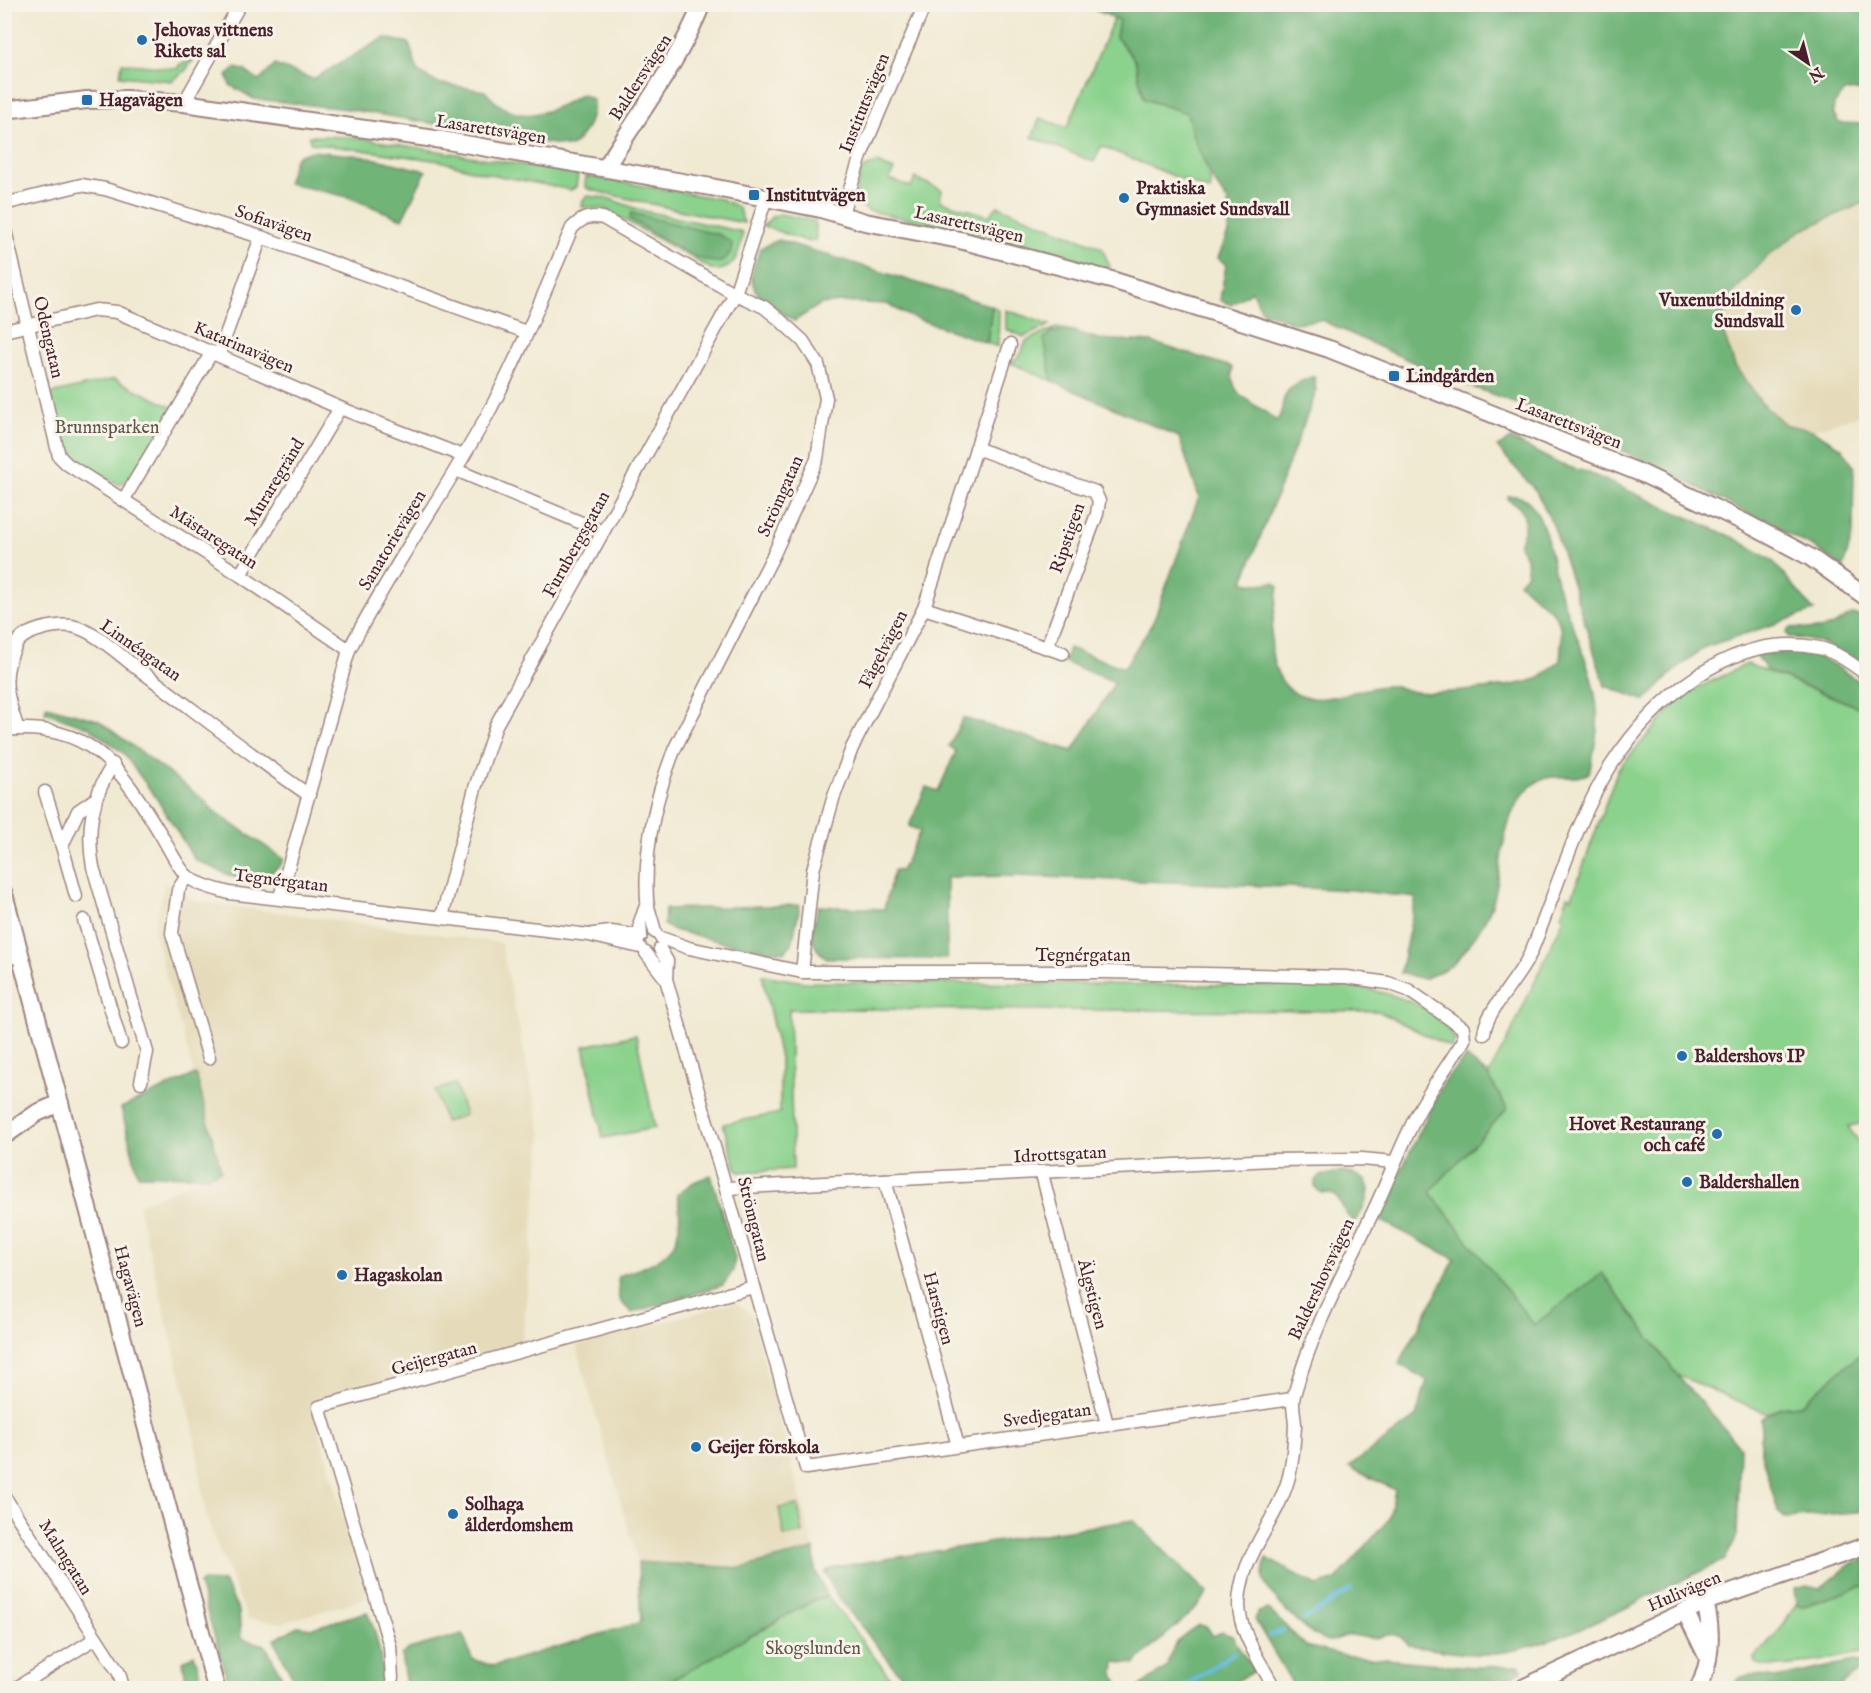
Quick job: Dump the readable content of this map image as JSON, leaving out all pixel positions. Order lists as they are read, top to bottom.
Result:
{
  "streets": {
    "street": [
      "Baldersvägen",
      "Institutsvägen",
      "Lasarettsvägen",
      "Sofiavägen",
      "Odengatan",
      "Katarinavägen",
      "Muraregränd",
      "Strömgatan",
      "Mästaregatan",
      "Ripstigen",
      "Sanatorievägen",
      "Furubergsgatan",
      "Fågelvägen",
      "Linnéagatan",
      "Tegnérgatan",
      "Idrottsgatan",
      "Baldershovsvägen",
      "Hagavägen",
      "Älgstigen",
      "Harstigen",
      "Geijergatan",
      "Svedjegatan",
      "Malmgatan",
      "Hulivägen"
    ]
  },
  "crossings": [
    ["Baldersvägen", "Lasarettsvägen"],
    ["Institutsvägen", "Lasarettsvägen"],
    ["Lasarettsvägen", "Furubergsgatan"],
    ["Sofiavägen", "Sanatorievägen"],
    ["Odengatan", "Katarinavägen"],
    ["Odengatan", "Mästaregatan"],
    ["Katarinavägen", "Muraregränd"],
    ["Katarinavägen", "Sanatorievägen"],
    ["Muraregränd", "Mästaregatan"],
    ["Strömgatan", "Sanatorievägen"],
    ["Strömgatan", "Furubergsgatan"],
    ["Strömgatan", "Tegnérgatan"],
    ["Strömgatan", "Idrottsgatan"],
    ["Strömgatan", "Geijergatan"],
    ["Strömgatan", "Svedjegatan"],
    ["Mästaregatan", "Sanatorievägen"],
    ["Ripstigen", "Fågelvägen"],
    ["Sanatorievägen", "Linnéagatan"],
    ["Sanatorievägen", "Tegnérgatan"],
    ["Furubergsgatan", "Tegnérgatan"],
    ["Fågelvägen", "Tegnérgatan"],
    ["Tegnérgatan", "Baldershovsvägen"],
    ["Idrottsgatan", "Baldershovsvägen"],
    ["Idrottsgatan", "Älgstigen"],
    ["Idrottsgatan", "Harstigen"],
    ["Baldershovsvägen", "Svedjegatan"],
    ["Älgstigen", "Svedjegatan"],
    ["Harstigen", "Svedjegatan"]
  ],
  "parks": ["Brunnsparken", "Skogslunden"],
  "places": {
    "other": [
      "Jehovas vittnens Rikets sal",
      "Praktiska Gymnasiet Sundsvall",
      "Vuxenutbildning Sundsvall",
      "Baldershovs IP",
      "Hovet Restaurang och café",
      "Baldershallen",
      "Hagaskolan",
      "Geijer förskola",
      "Solhaga ålderdomshem"
    ],
    "transit": ["Hagavägen", "Institutvägen", "Lindgården"]
  },
  "north": "bottom right"
}
